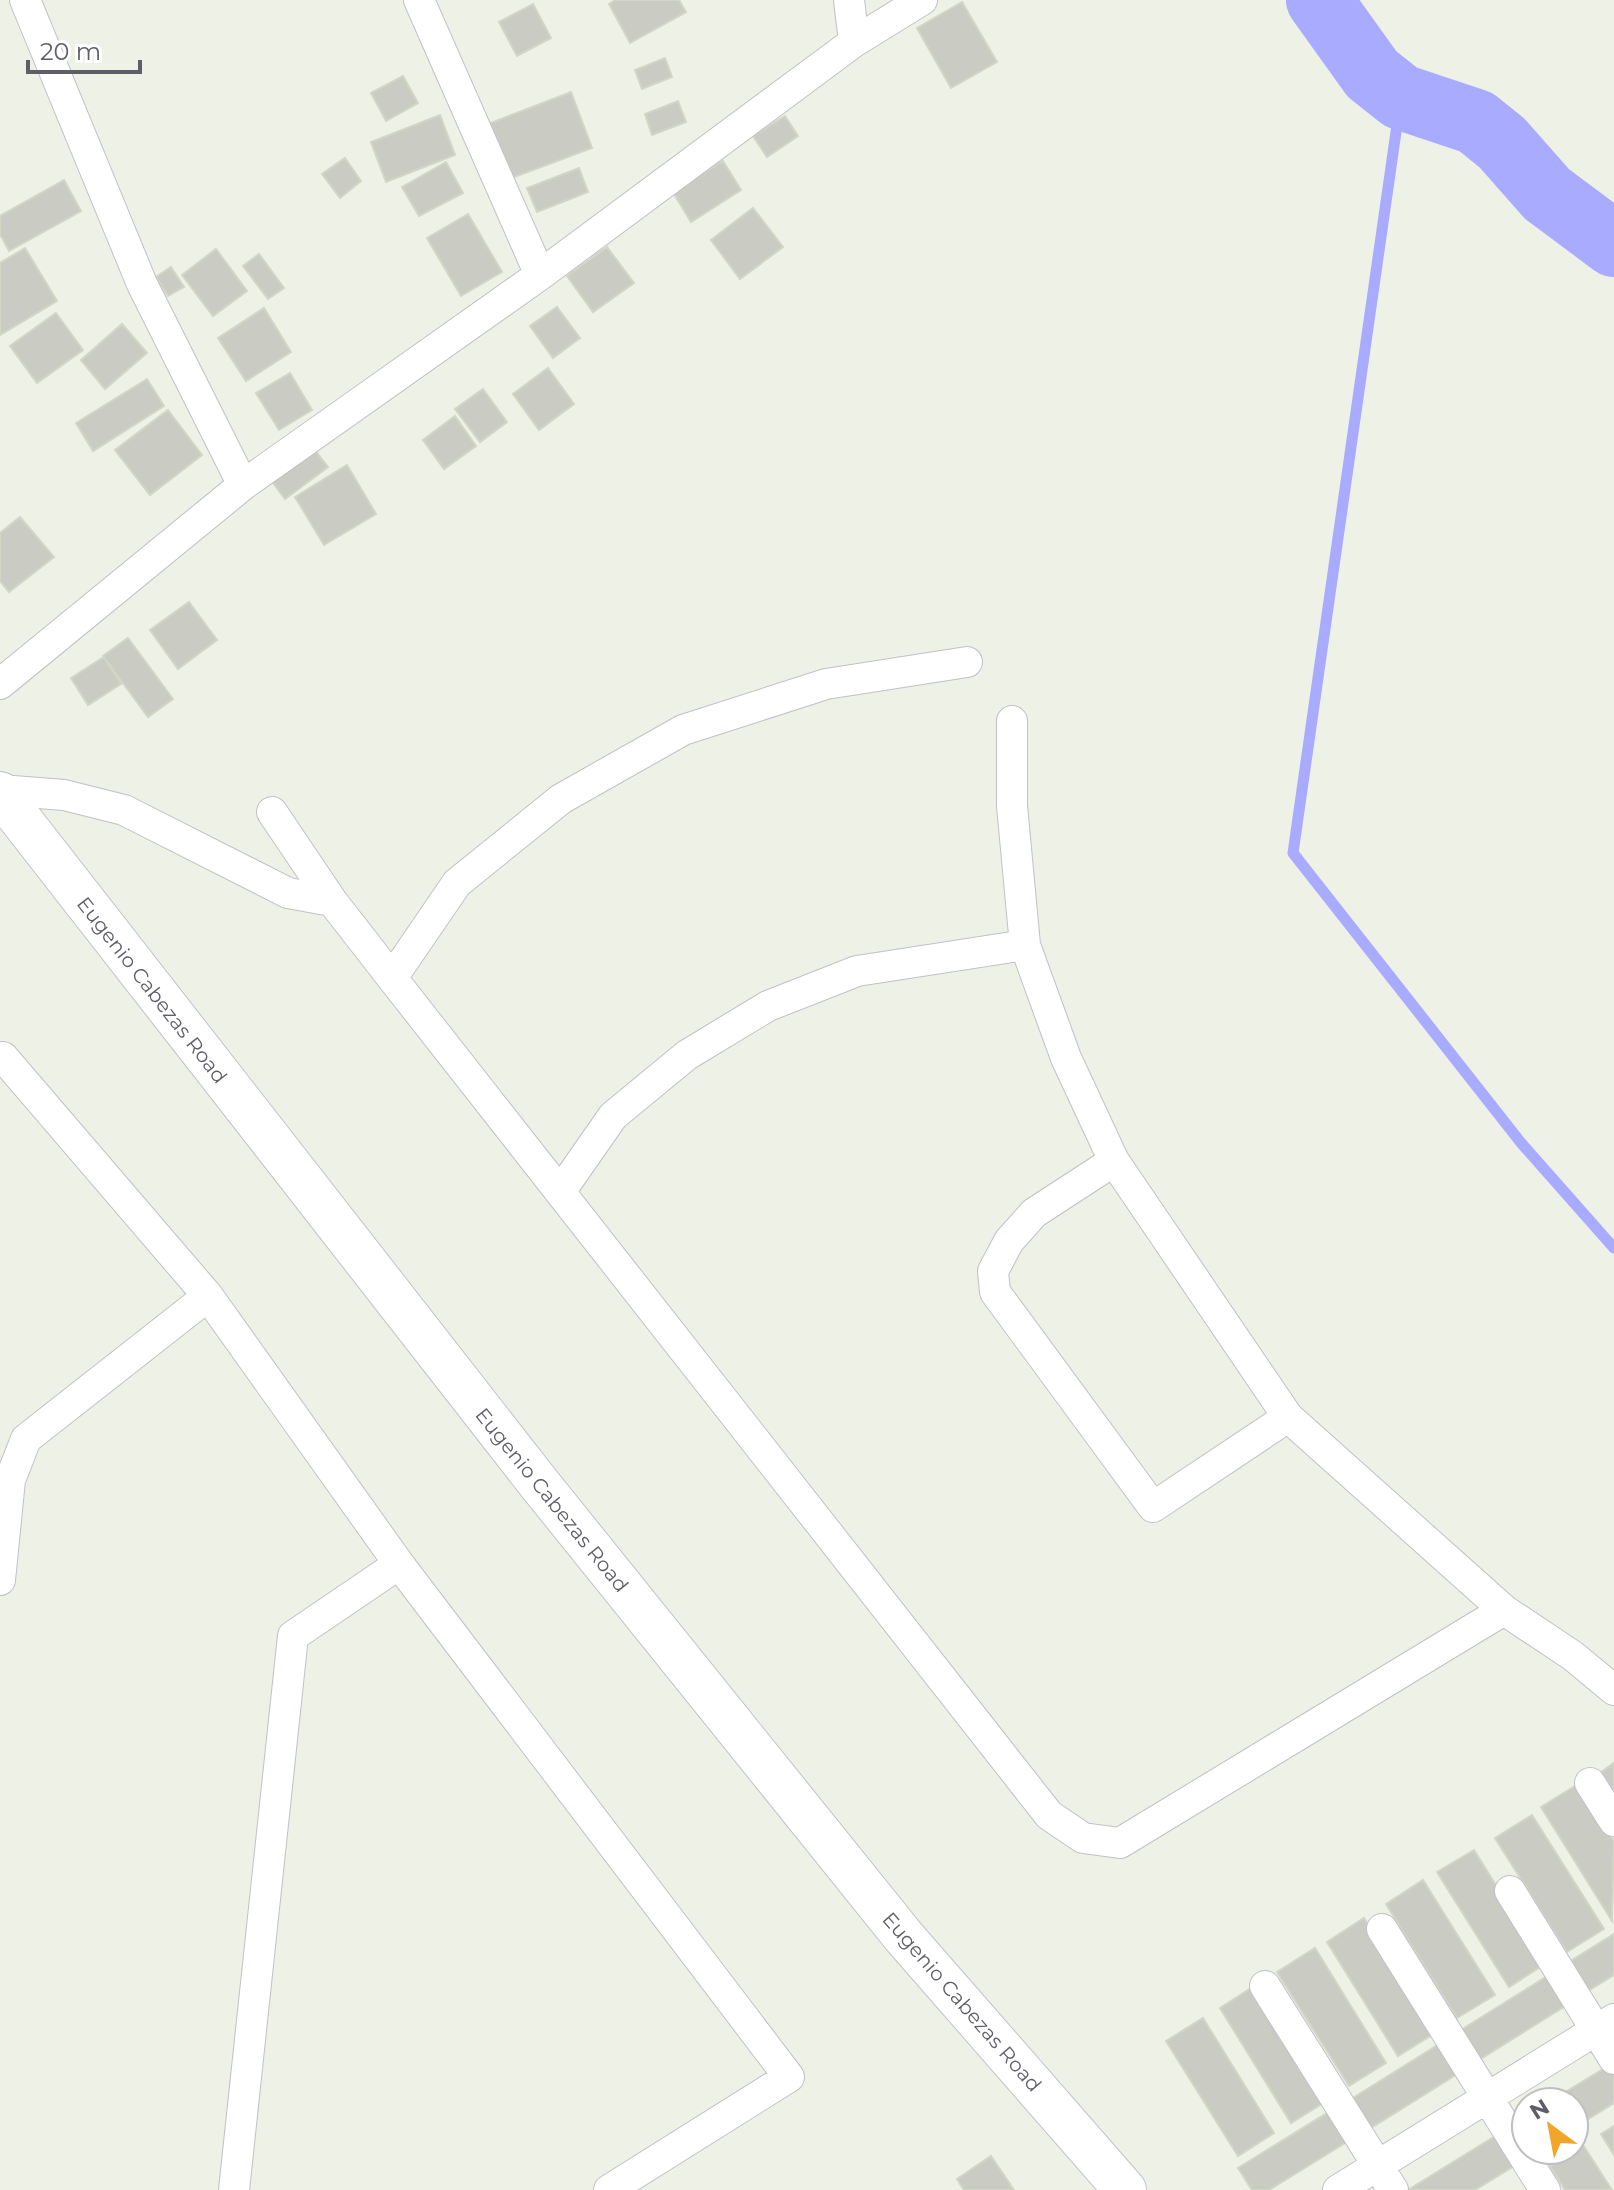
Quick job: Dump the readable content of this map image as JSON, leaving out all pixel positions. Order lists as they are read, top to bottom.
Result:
{
  "streets": {
    "street": ["Eugenio Cabezas Road"]
  },
  "scale_bar": "20 m",
  "north": "top left"
}
